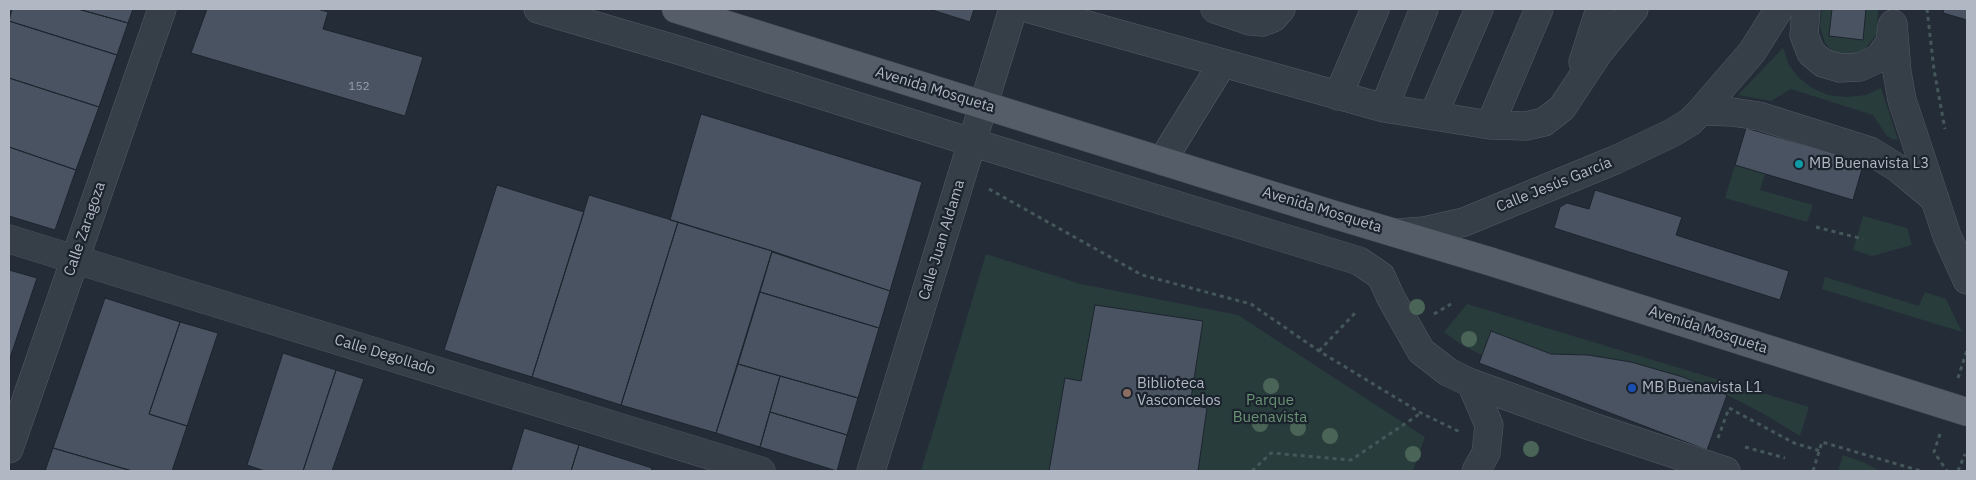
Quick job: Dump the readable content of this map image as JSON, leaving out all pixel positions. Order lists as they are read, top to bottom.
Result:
{
  "streets": {
    "main road": ["Avenida Mosqueta"],
    "street": [
      "Calle Jesús García",
      "Calle Zaragoza",
      "Calle Juan Aldama",
      "Calle Degollado"
    ]
  },
  "crossings": [
    ["Avenida Mosqueta", "Calle Jesús García"],
    ["Avenida Mosqueta", "Calle Juan Aldama"],
    ["Calle Zaragoza", "Calle Degollado"]
  ],
  "parks": ["Parque Buenavista"],
  "places": ["MB Buenavista L3", "MB Buenavista L1", "Biblioteca Vasconcelos"],
  "house_numbers": ["152"]
}
